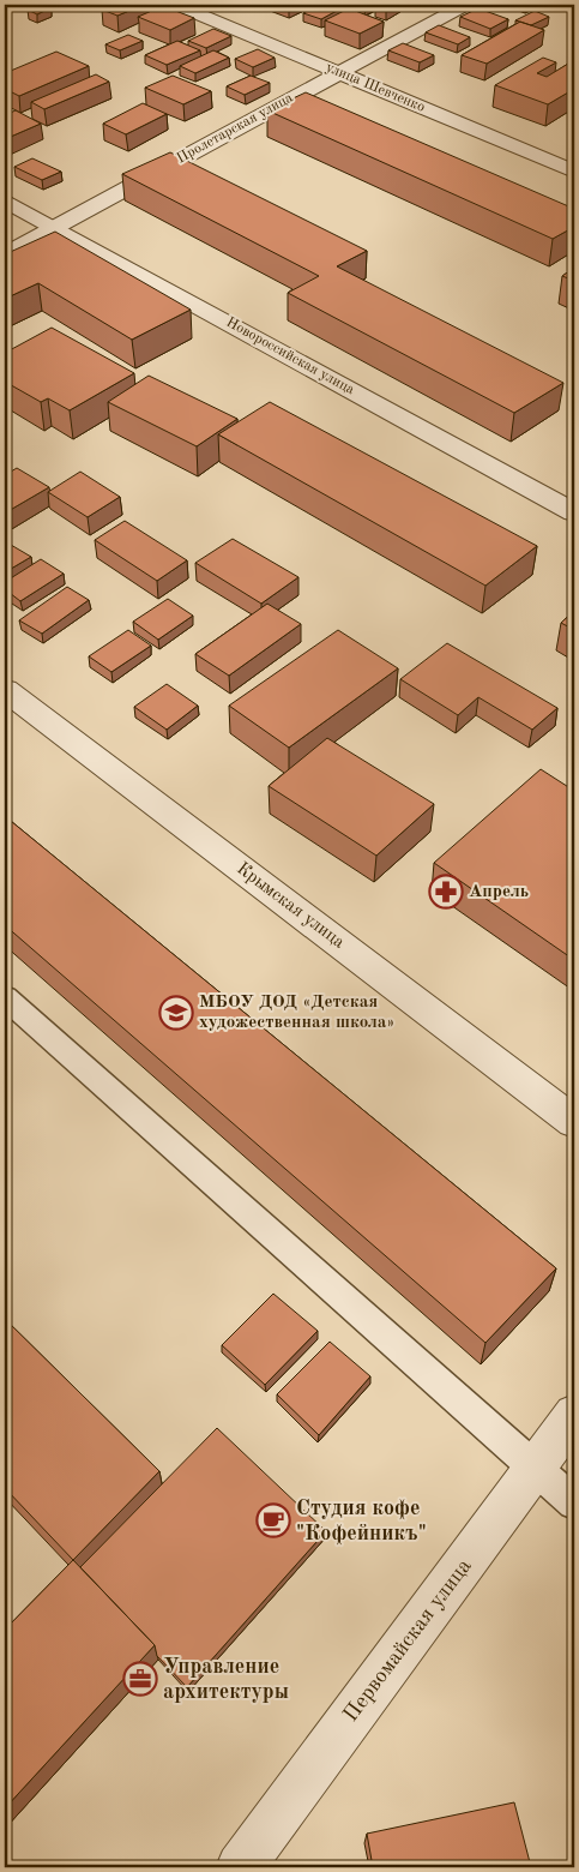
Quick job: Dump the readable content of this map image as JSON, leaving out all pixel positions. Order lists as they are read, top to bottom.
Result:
{
  "streets": {
    "street": [
      "улица Шевченко",
      "Пролетарская улица",
      "Новороссийская улица",
      "Крымская улица",
      "Первомайская улица"
    ]
  },
  "crossings": [
    ["улица Шевченко", "Пролетарская улица"],
    ["Пролетарская улица", "Новороссийская улица"]
  ],
  "places": {
    "pharmacy": ["Апрель"],
    "school or university": ["МБОУ ДОД «Детская художественная школа»"],
    "cafe": ["Студия кофе \"Кофейникъ\""],
    "office": ["Управление архитектуры"]
  }
}
